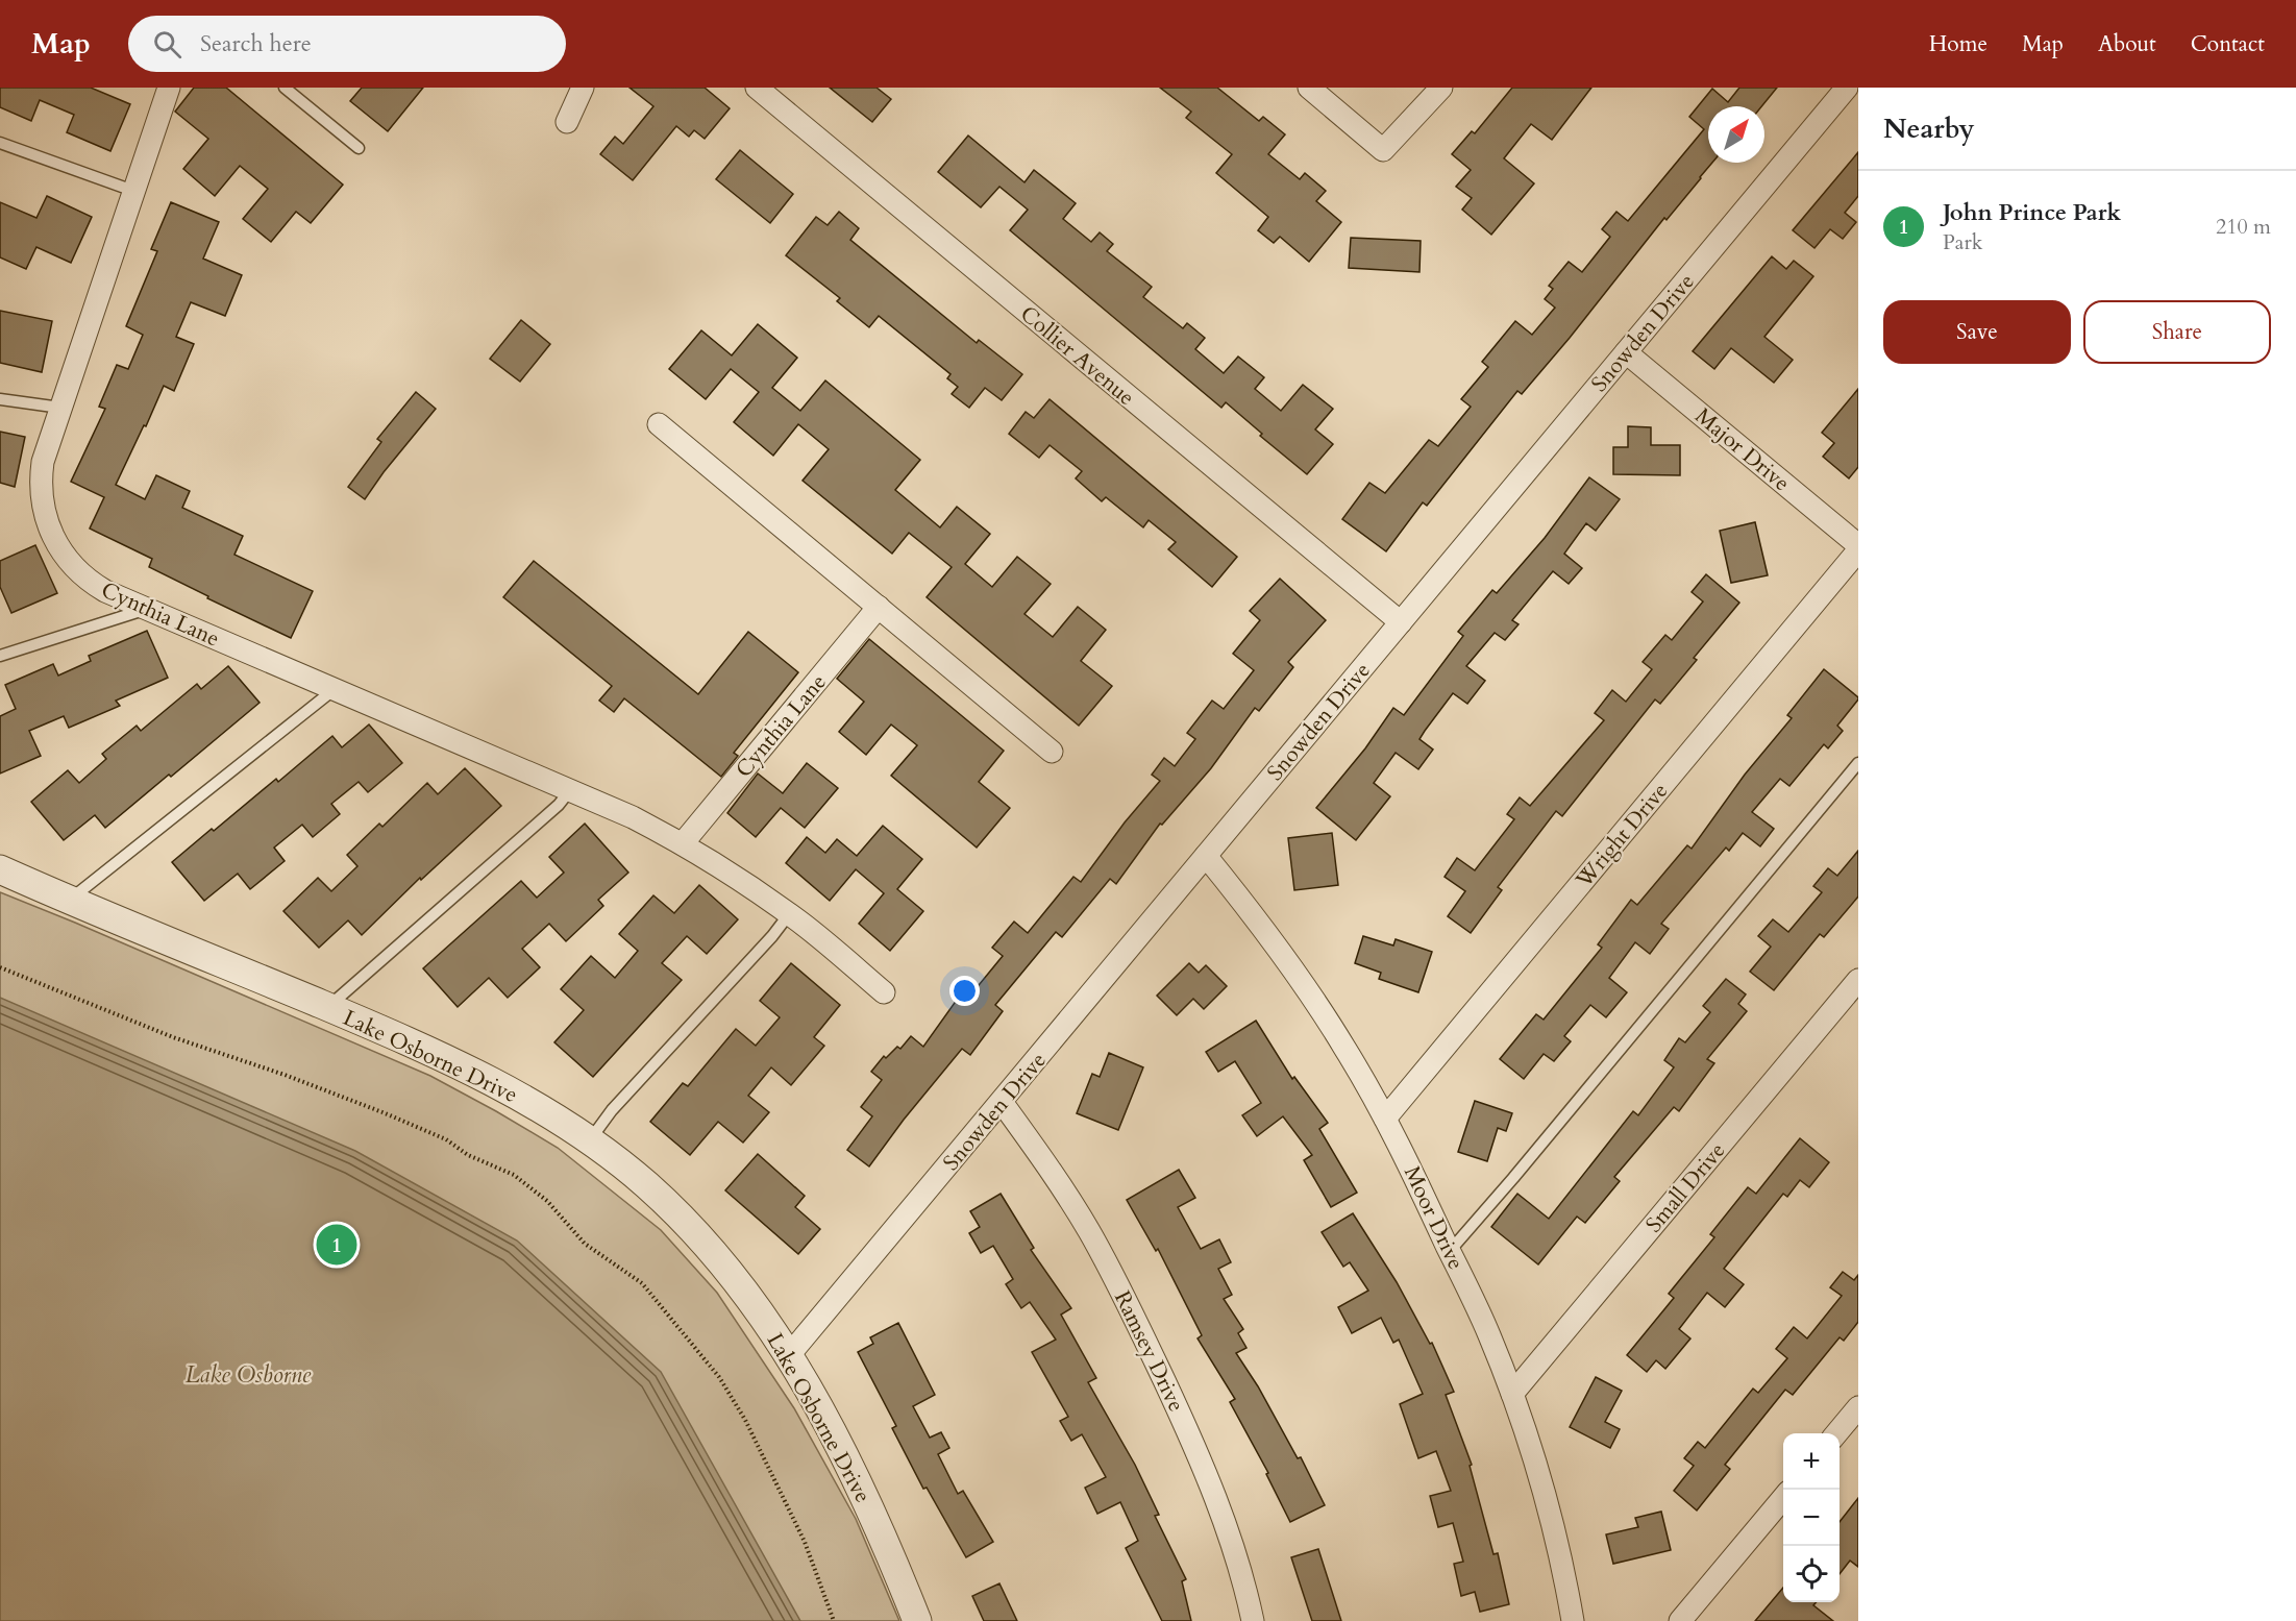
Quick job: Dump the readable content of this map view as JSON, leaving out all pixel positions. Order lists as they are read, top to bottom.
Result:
{
  "streets": {
    "street": [
      "Snowden Drive",
      "Collier Avenue",
      "Major Drive",
      "Cynthia Lane",
      "Wright Drive",
      "Lake Osborne Drive",
      "Small Drive",
      "Moor Drive",
      "Ramsey Drive"
    ]
  },
  "crossings": [
    ["Snowden Drive", "Collier Avenue"],
    ["Snowden Drive", "Major Drive"],
    ["Snowden Drive", "Lake Osborne Drive"],
    ["Snowden Drive", "Moor Drive"],
    ["Snowden Drive", "Ramsey Drive"],
    ["Wright Drive", "Moor Drive"],
    ["Small Drive", "Moor Drive"]
  ],
  "water": ["Lake Osborne"],
  "north": "top right",
  "page": {
    "header": "Map",
    "search": "Search here",
    "nav": [
      "Home",
      "Map",
      "About",
      "Contact"
    ],
    "heading": "Nearby",
    "list": [
      {
        "mark": "1",
        "name": "John Prince Park",
        "note": "Park",
        "value": "210 m"
      }
    ],
    "buttons": ["Save", "Share"],
    "pins": "1",
    "map_buttons": ["+", "−"]
  }
}
